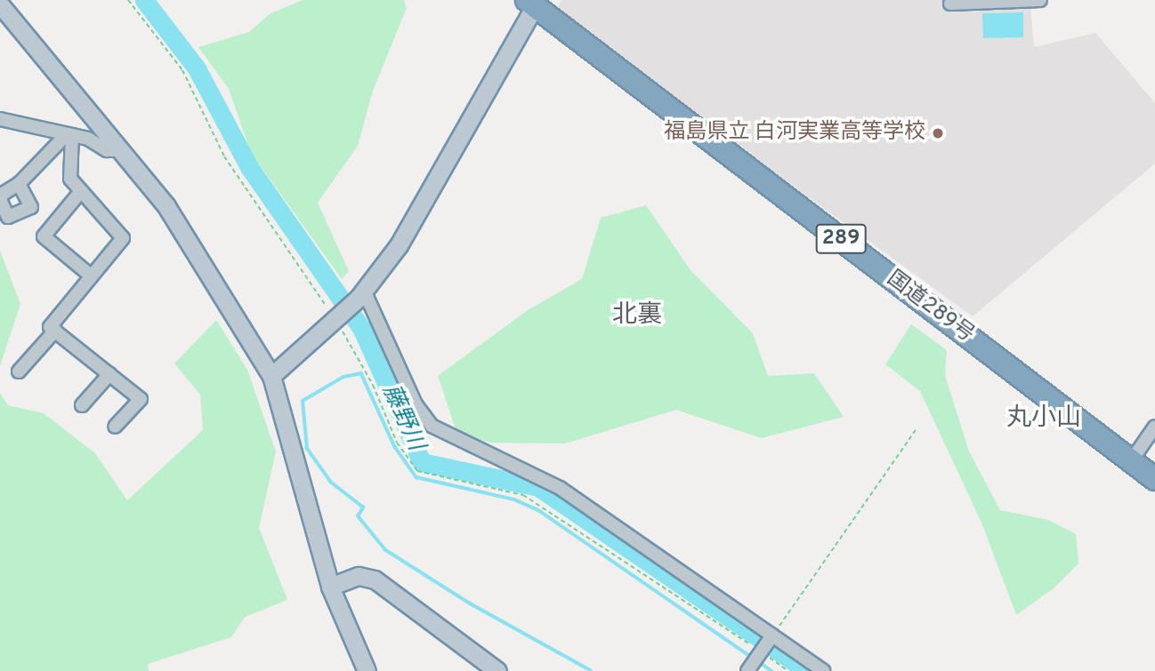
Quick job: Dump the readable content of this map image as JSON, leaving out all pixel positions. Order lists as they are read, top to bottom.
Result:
{
  "streets": {
    "highway": ["289", "国道289号"]
  },
  "districts": ["北裏", "丸小山"],
  "water": ["藤野川"],
  "places": ["福島県立 白河実業高等学校"]
}
